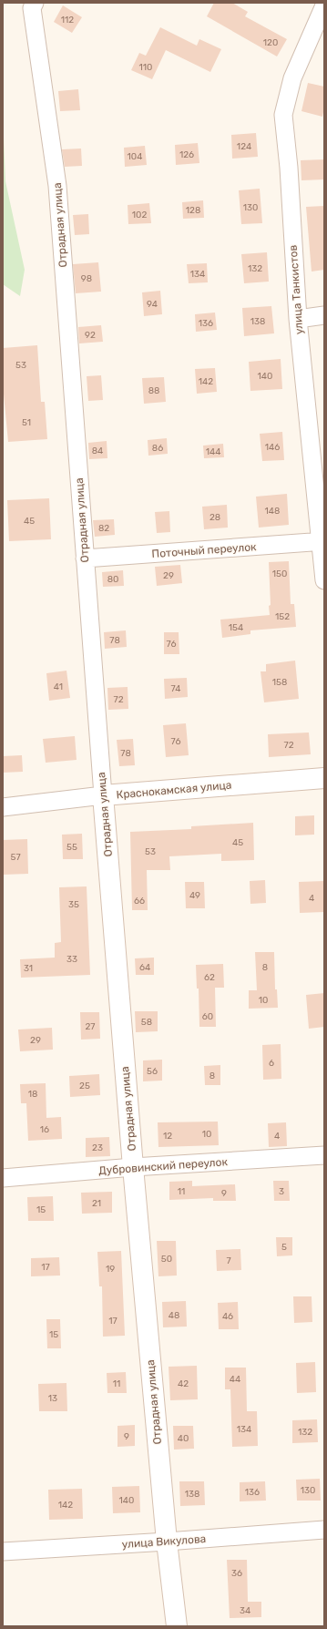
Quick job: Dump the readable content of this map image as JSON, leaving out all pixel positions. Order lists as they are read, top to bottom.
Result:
{
  "streets": {
    "street": [
      "Отрадная улица",
      "улица Танкистов",
      "Поточный переулок",
      "Краснокамская улица",
      "Дубровинский переулок",
      "улица Викулова"
    ]
  },
  "crossings": [
    ["Отрадная улица", "Поточный переулок"],
    ["Отрадная улица", "Краснокамская улица"],
    ["Отрадная улица", "Дубровинский переулок"],
    ["Отрадная улица", "улица Викулова"],
    ["улица Танкистов", "Поточный переулок"]
  ],
  "house_numbers": [
    "112",
    "120",
    "110",
    "124",
    "126",
    "104",
    "130",
    "128",
    "102",
    "132",
    "134",
    "98",
    "94",
    "138",
    "136",
    "92",
    "53",
    "140",
    "142",
    "88",
    "51",
    "146",
    "86",
    "84",
    "144",
    "148",
    "28",
    "45",
    "82",
    "150",
    "29",
    "80",
    "152",
    "154",
    "78",
    "76",
    "158",
    "41",
    "74",
    "72",
    "76",
    "72",
    "78",
    "45",
    "55",
    "53",
    "57",
    "49",
    "4",
    "66",
    "35",
    "33",
    "64",
    "8",
    "31",
    "62",
    "10",
    "60",
    "58",
    "27",
    "29",
    "6",
    "56",
    "8",
    "25",
    "18",
    "16",
    "10",
    "12",
    "4",
    "23",
    "11",
    "3",
    "9",
    "21",
    "15",
    "5",
    "50",
    "7",
    "17",
    "19",
    "48",
    "46",
    "17",
    "15",
    "44",
    "11",
    "42",
    "13",
    "134",
    "132",
    "9",
    "40",
    "130",
    "136",
    "138",
    "140",
    "142",
    "36",
    "34"
  ]
}
